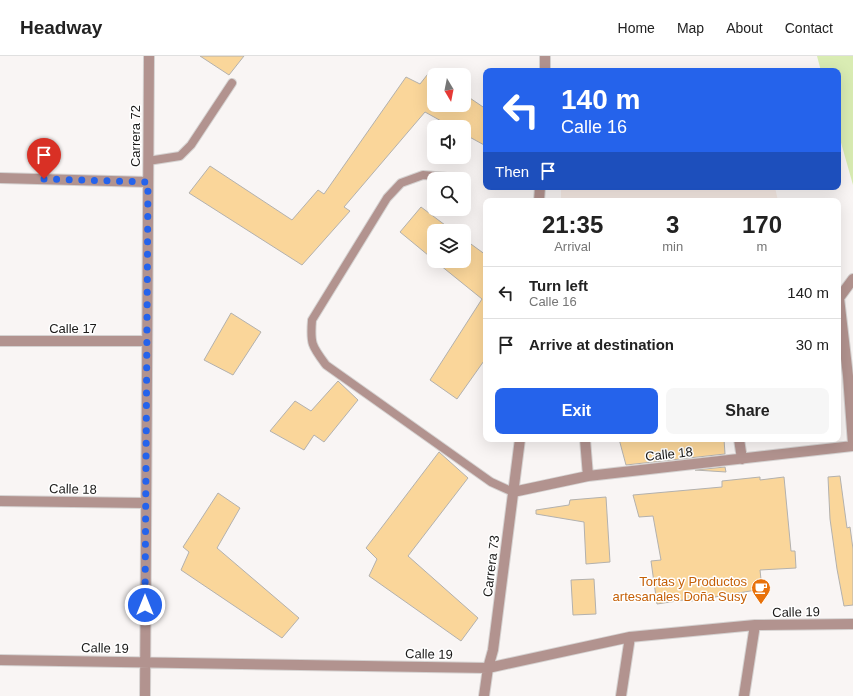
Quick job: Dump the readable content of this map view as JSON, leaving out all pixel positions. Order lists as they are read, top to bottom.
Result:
{
  "streets": {
    "street": [
      "Carrera 72",
      "Calle 17",
      "Calle 18",
      "Carrera 73",
      "Calle 19"
    ]
  },
  "crossings": [
    ["Carrera 72", "Calle 17"],
    ["Carrera 72", "Calle 18"],
    ["Carrera 72", "Calle 19"],
    ["Calle 18", "Carrera 73"],
    ["Carrera 73", "Calle 19"]
  ],
  "places": {
    "cafe": ["Tortas y Productos artesanales Doña Susy"]
  },
  "north": "bottom",
  "page": {
    "header": "Headway",
    "nav": [
      "Home",
      "Map",
      "About",
      "Contact"
    ],
    "turn": ["140 m", "Calle 16"],
    "then": "Then",
    "eta": [
      "21:35",
      "Arrival",
      "3",
      "min",
      "170",
      "m"
    ],
    "list": [
      {
        "name": "Turn left",
        "note": "Calle 16",
        "value": "140 m"
      },
      {
        "name": "Arrive at destination",
        "value": "30 m"
      }
    ],
    "buttons": ["Exit", "Share"]
  }
}
